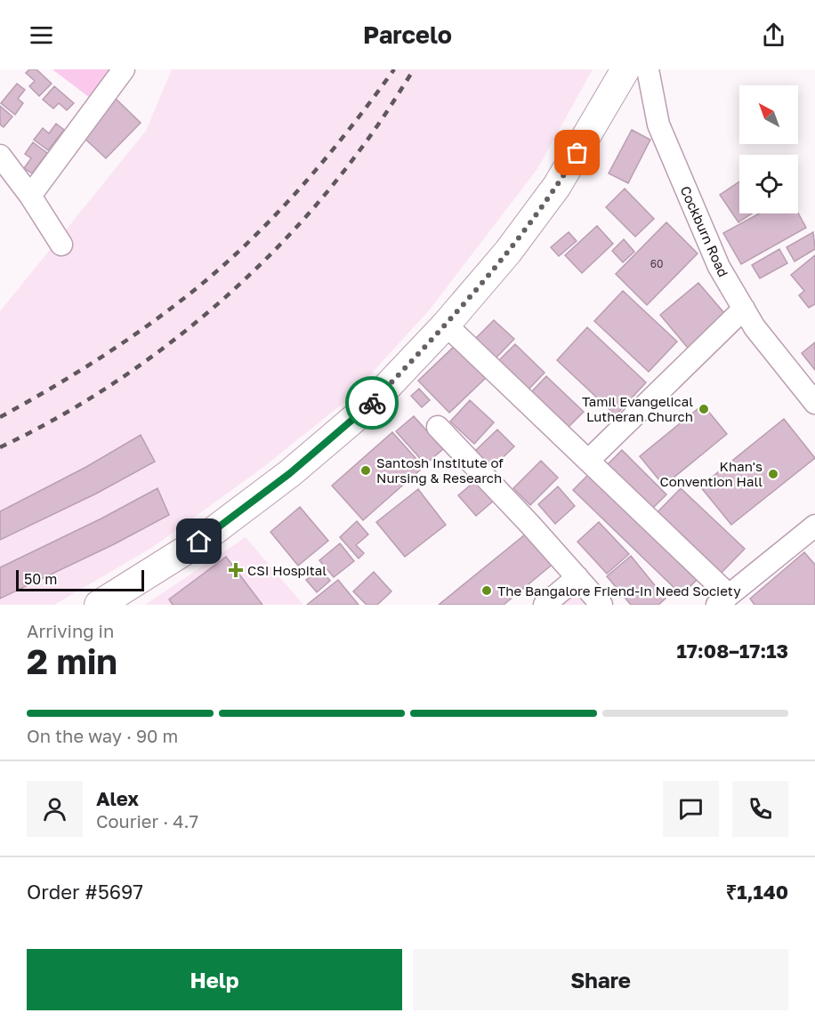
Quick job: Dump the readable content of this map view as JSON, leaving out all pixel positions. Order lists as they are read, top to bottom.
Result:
{
  "streets": {
    "street": ["Cockburn Road"]
  },
  "places": {
    "other": [
      "Tamil Evangelical Lutheran Church",
      "Santosh Institute of Nursing & Research",
      "Khan's Convention Hall",
      "The Bangalore Friend-In Need Society"
    ],
    "health": ["CSI Hospital"]
  },
  "house_numbers": ["60"],
  "scale_bar": "50 m",
  "north": "top left",
  "page": {
    "header": "Parcelo",
    "scale": "50 m",
    "heading": ["2 min", "Arriving in", "17:08–17:13"],
    "panel": [
      "Alex",
      "Courier · 4.7",
      "Order #5697",
      "₹1,140"
    ],
    "bar": "On the way · 90 m",
    "buttons": ["Help", "Share"]
  }
}
